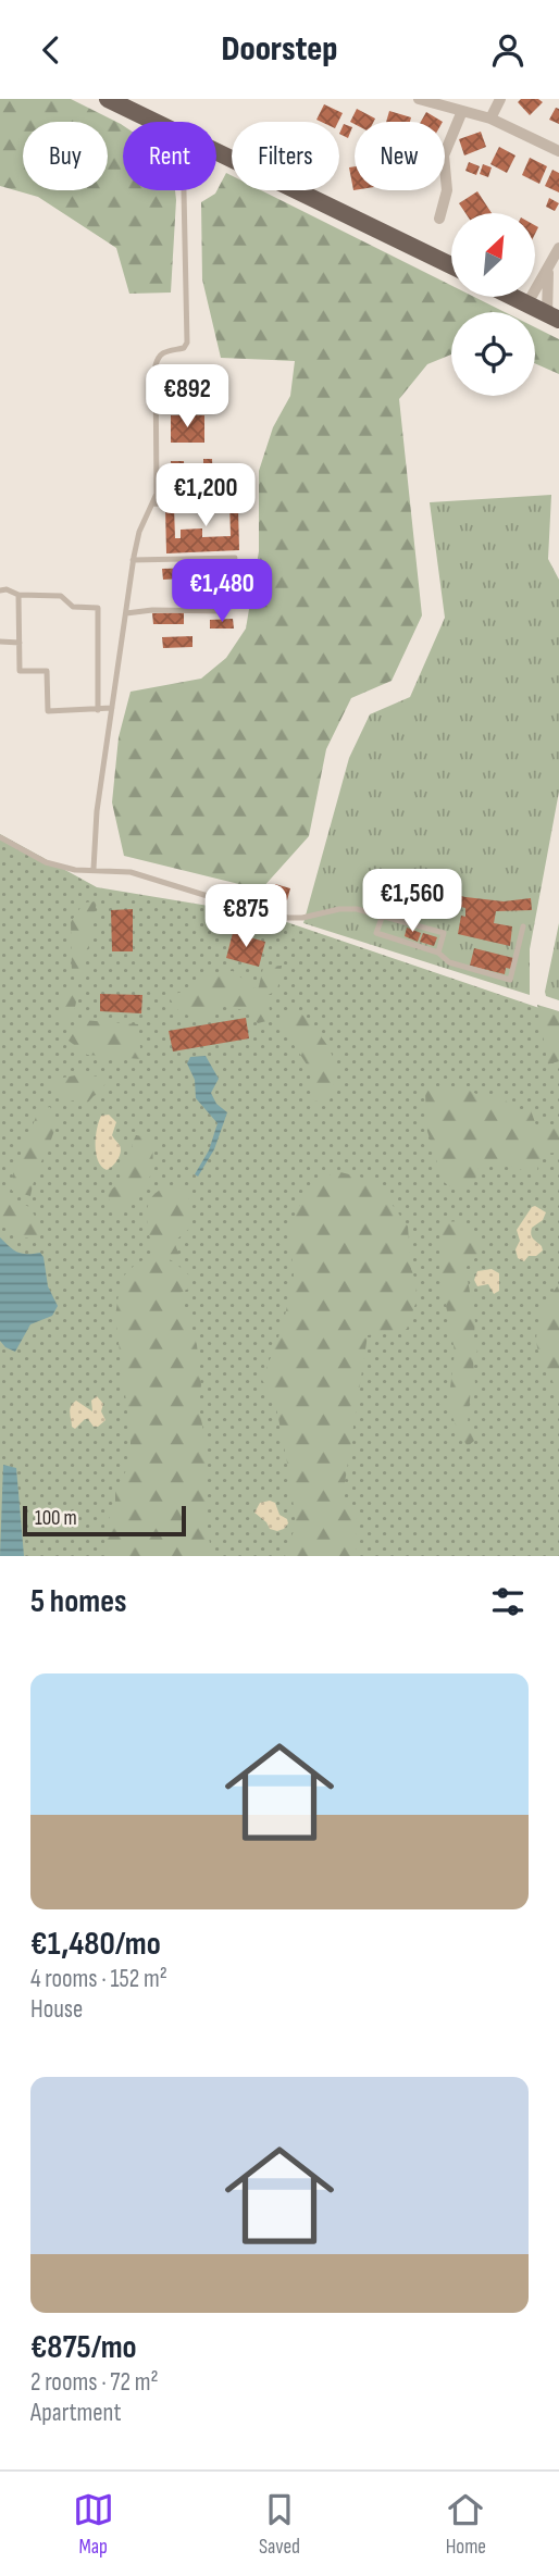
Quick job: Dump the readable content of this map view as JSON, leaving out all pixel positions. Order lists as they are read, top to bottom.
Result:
{
  "scale_bar": "100 m",
  "north": "top right",
  "page": {
    "header": "Doorstep",
    "chip": [
      "Buy",
      "Rent",
      "Filters",
      "New"
    ],
    "price": [
      "€892",
      "€1,200",
      "€1,480",
      "€1,560",
      "€875"
    ],
    "scale": "100 m",
    "heading": "5 homes",
    "list": [
      {
        "name": "€1,480/mo",
        "note": "4 rooms · 152 m² · House"
      },
      {
        "name": "€875/mo",
        "note": "2 rooms · 72 m² · Apartment"
      }
    ],
    "tabs": ["Map", "Saved", "Home"]
  }
}
